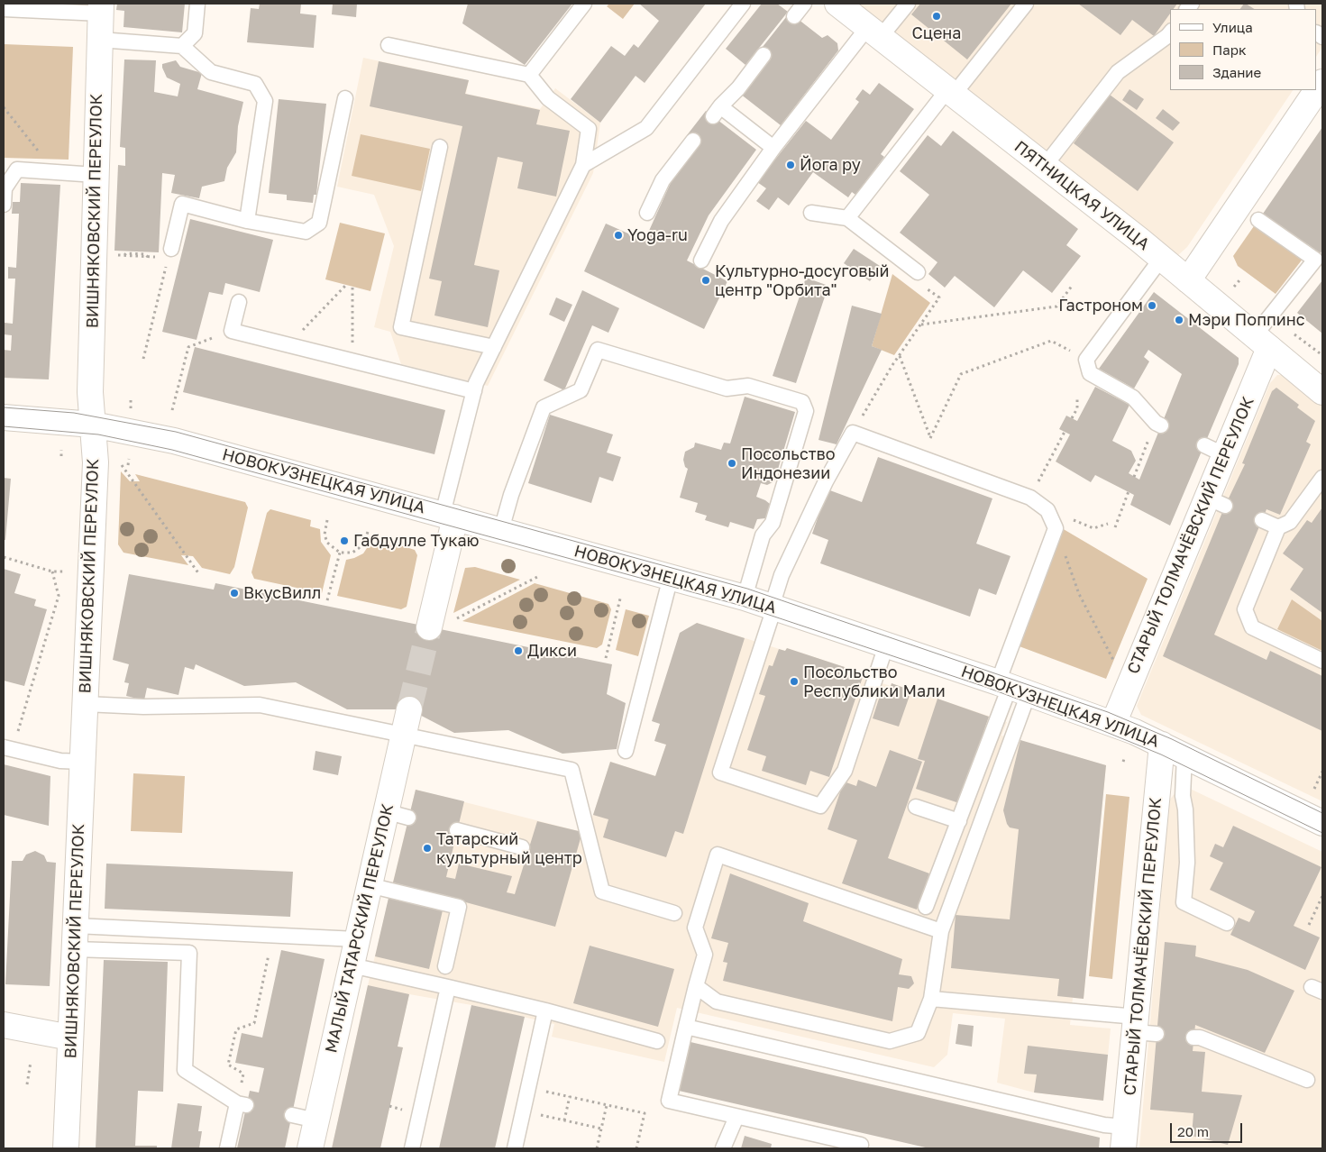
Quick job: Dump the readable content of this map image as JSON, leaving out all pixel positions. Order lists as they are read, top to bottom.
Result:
{
  "streets": {
    "street": [
      "ПЯТНИЦКАЯ УЛИЦА",
      "ВИШНЯКОВСКИЙ ПЕРЕУЛОК",
      "НОВОКУЗНЕЦКАЯ УЛИЦА",
      "СТАРЫЙ ТОЛМАЧЁВСКИЙ ПЕРЕУЛОК",
      "МАЛЫЙ ТАТАРСКИЙ ПЕРЕУЛОК"
    ]
  },
  "crossings": [
    ["ПЯТНИЦКАЯ УЛИЦА", "СТАРЫЙ ТОЛМАЧЁВСКИЙ ПЕРЕУЛОК"],
    ["ВИШНЯКОВСКИЙ ПЕРЕУЛОК", "НОВОКУЗНЕЦКАЯ УЛИЦА"],
    ["НОВОКУЗНЕЦКАЯ УЛИЦА", "СТАРЫЙ ТОЛМАЧЁВСКИЙ ПЕРЕУЛОК"]
  ],
  "places": [
    "Сцена",
    "Йога ру",
    "Yoga-ru",
    "Культурно-досуговый центр \"Орбита\"",
    "Гастроном",
    "Мэри Поппинс",
    "Посольство Индонезии",
    "Габдулле Тукаю",
    "ВкусВилл",
    "Дикси",
    "Посольство Республики Мали",
    "Татарский культурный центр"
  ],
  "legend": ["Улица", "Парк", "Здание"],
  "scale_bar": "20 m"
}
